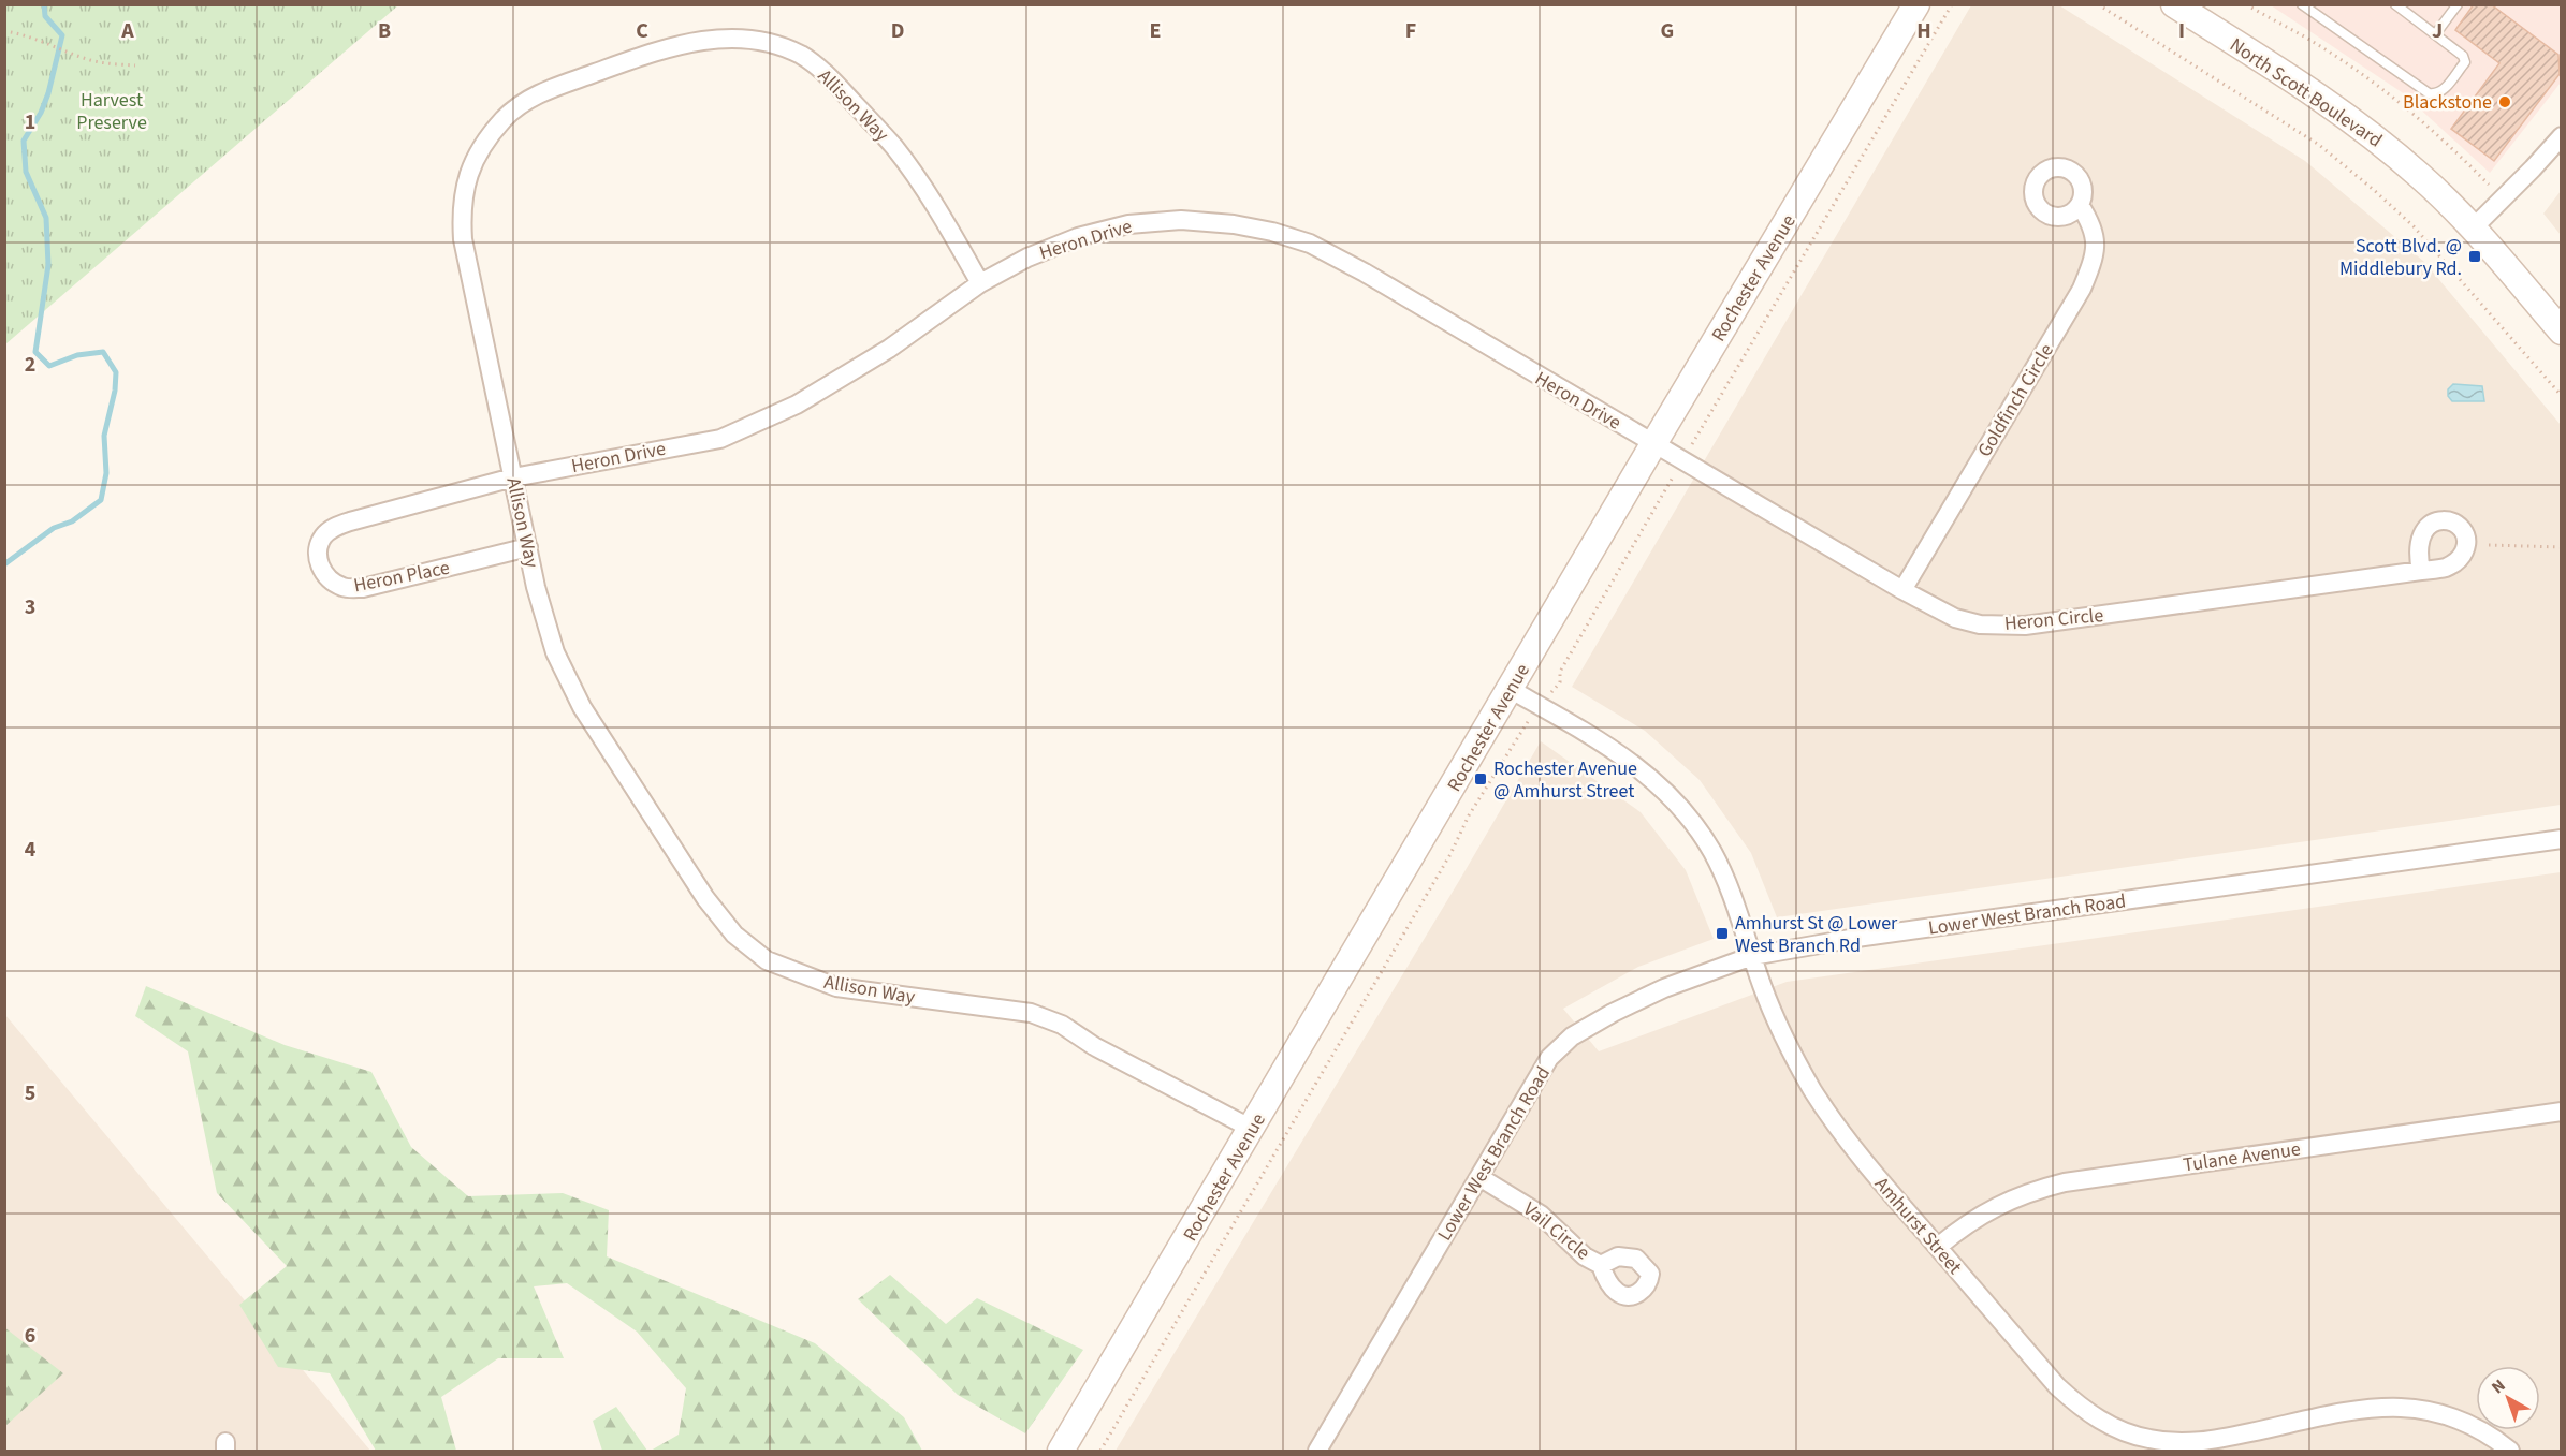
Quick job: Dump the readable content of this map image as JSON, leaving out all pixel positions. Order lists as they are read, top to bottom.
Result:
{
  "streets": {
    "main road": ["North Scott Boulevard", "Rochester Avenue"],
    "street": [
      "Allison Way",
      "Heron Drive",
      "Goldfinch Circle",
      "Heron Place",
      "Heron Circle",
      "Lower West Branch Road",
      "Tulane Avenue",
      "Amhurst Street",
      "Vail Circle"
    ]
  },
  "crossings": [
    ["Allison Way", "Heron Drive"],
    ["Allison Way", "Rochester Avenue"],
    ["Allison Way", "Heron Place"],
    ["Heron Drive", "Rochester Avenue"],
    ["Heron Drive", "Heron Place"],
    ["Heron Drive", "Heron Circle"],
    ["Rochester Avenue", "Heron Circle"],
    ["Rochester Avenue", "Amhurst Street"],
    ["Goldfinch Circle", "Heron Circle"],
    ["Lower West Branch Road", "Amhurst Street"],
    ["Lower West Branch Road", "Vail Circle"],
    ["Tulane Avenue", "Amhurst Street"]
  ],
  "parks": ["Harvest Preserve"],
  "places": {
    "other": ["Blackstone"],
    "transit": ["Scott Blvd. @ Middlebury Rd.", "Rochester Avenue @ Amhurst Street", "Amhurst St @ Lower West Branch Rd"]
  },
  "north": "top left",
  "grid": {
    "columns": [
      "A",
      "B",
      "C",
      "D",
      "E",
      "F",
      "G",
      "H",
      "I",
      "J"
    ],
    "rows": [
      "1",
      "2",
      "3",
      "4",
      "5",
      "6"
    ]
  }
}
